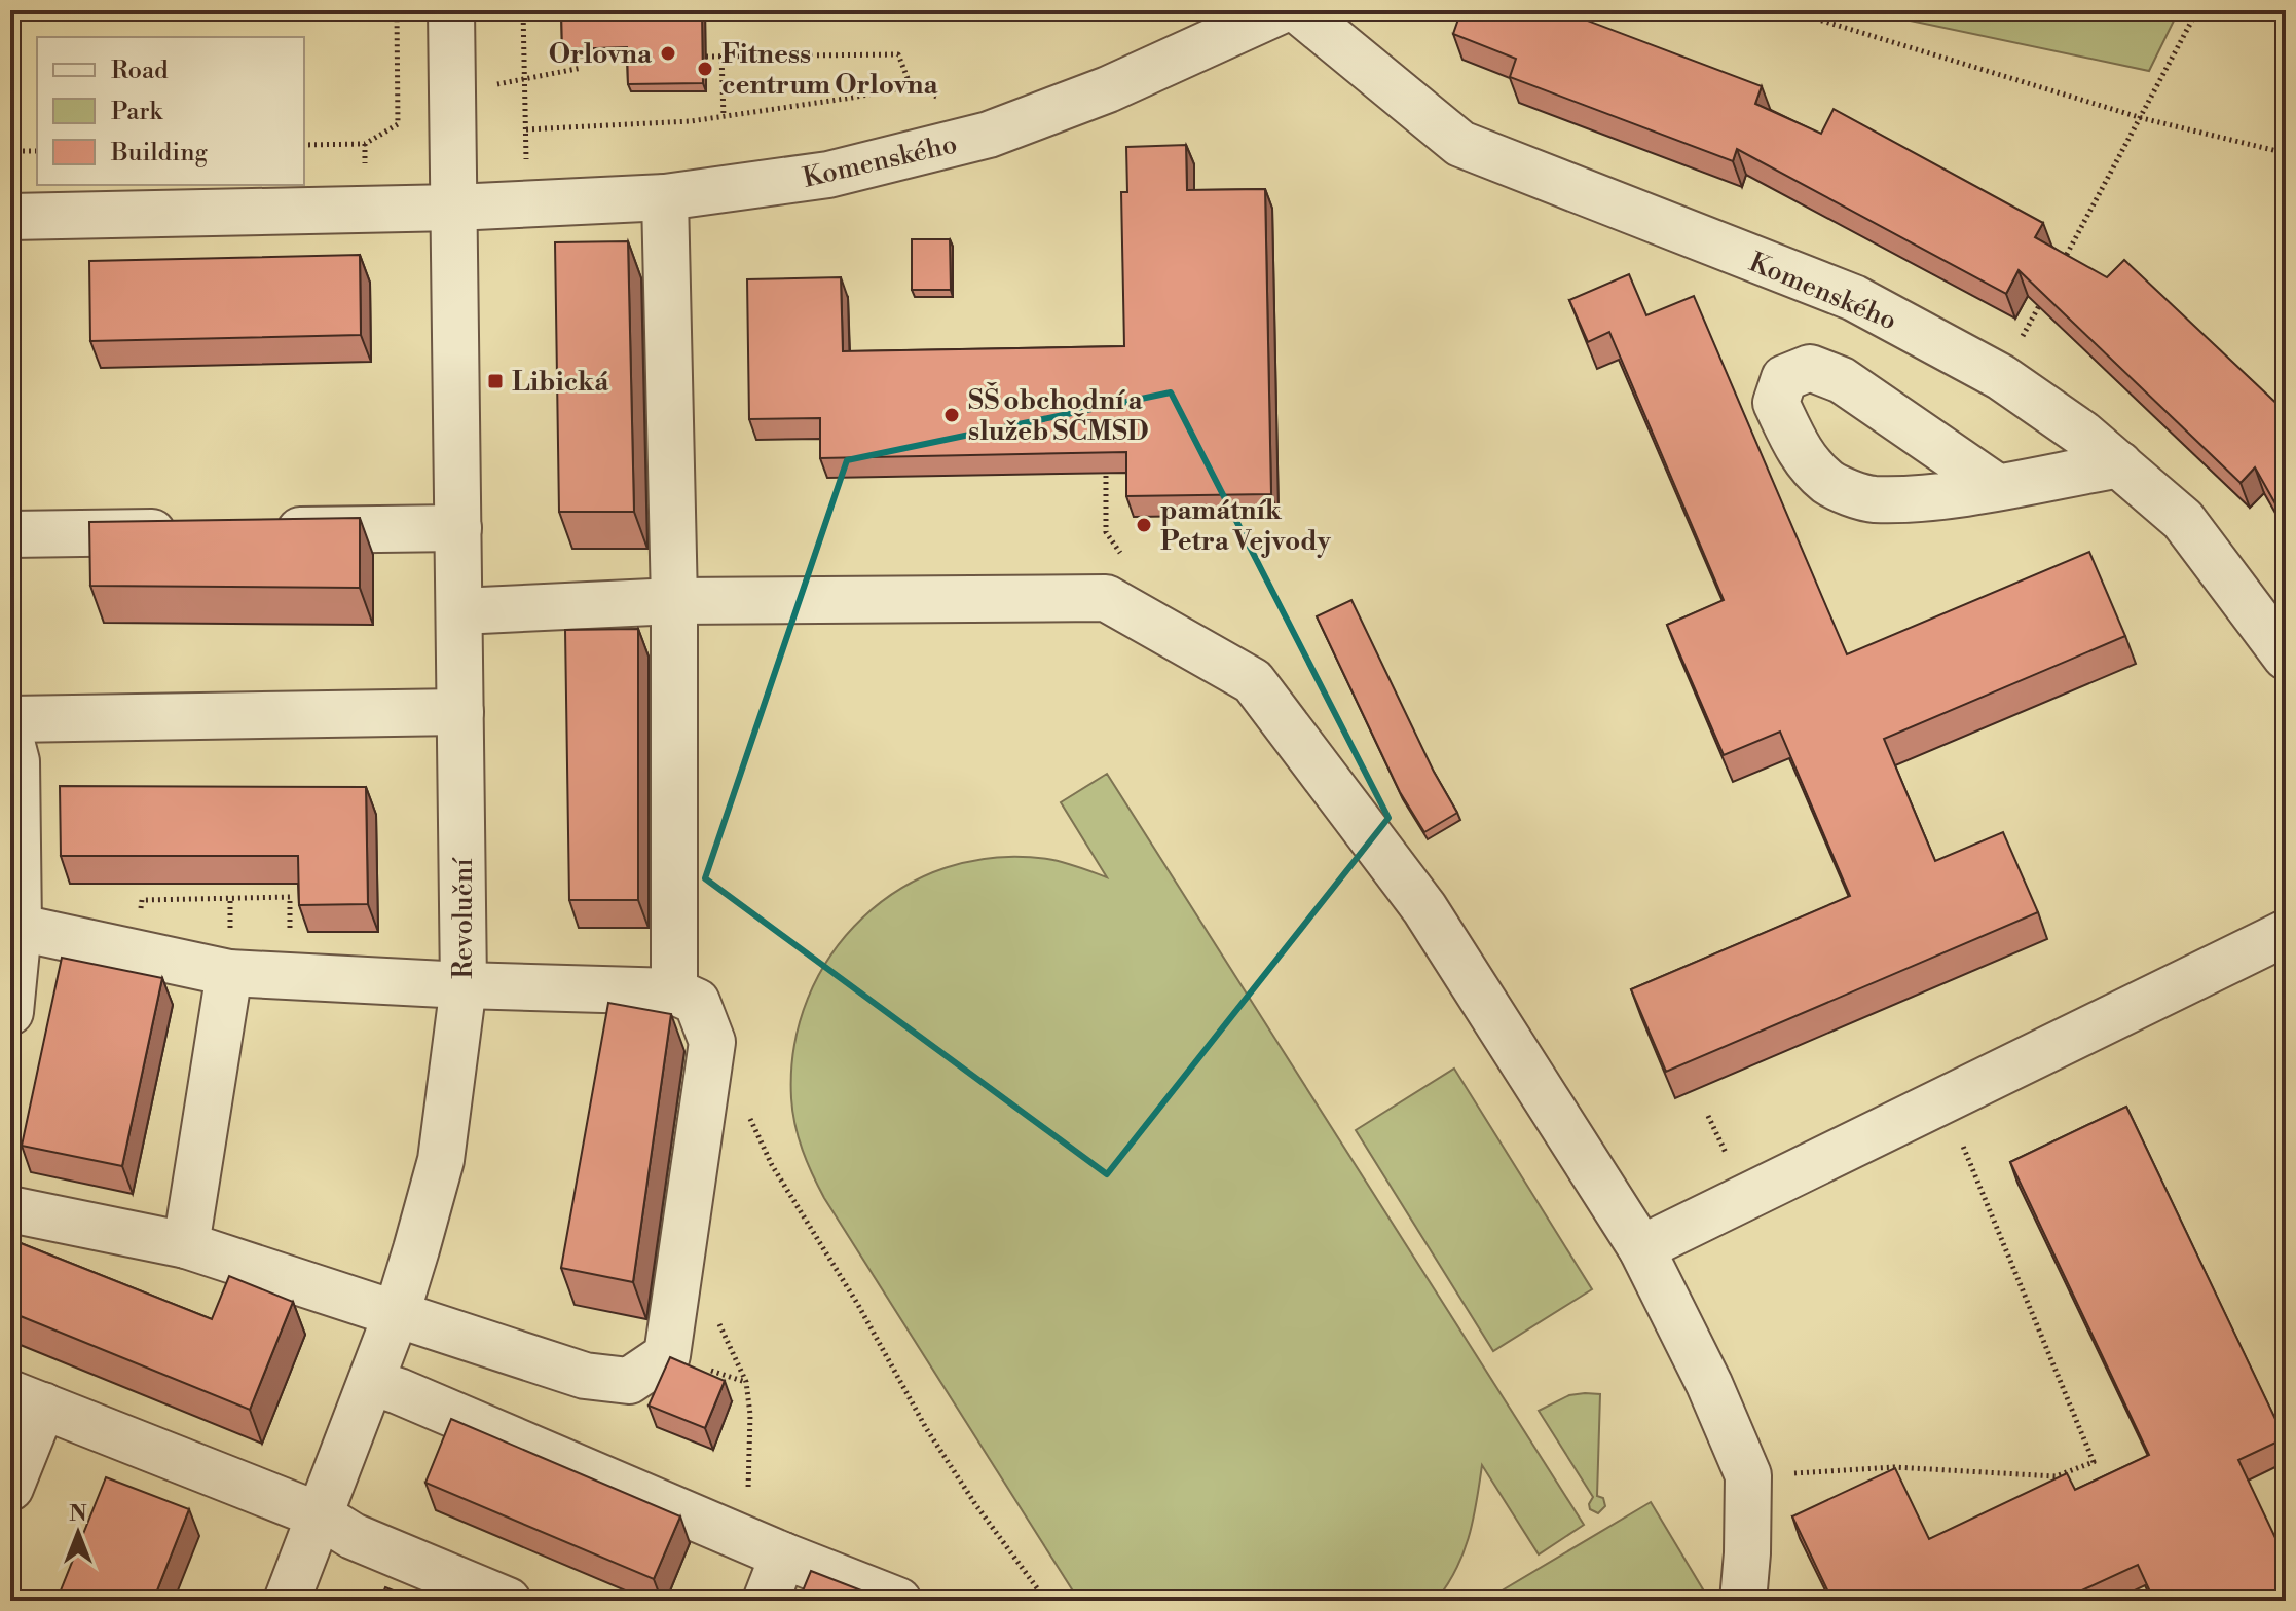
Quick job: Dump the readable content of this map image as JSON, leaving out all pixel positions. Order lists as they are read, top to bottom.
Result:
{
  "streets": {
    "street": ["Komenského", "Revoluční"]
  },
  "crossings": [
    ["Komenského", "Revoluční"]
  ],
  "places": {
    "other": [
      "Orlovna",
      "Fitness centrum Orlovna",
      "SŠ obchodní a služeb SČMSD",
      "památník Petra Vejvody"
    ],
    "transit": ["Libická"]
  },
  "legend": ["Road", "Park", "Building"],
  "north": "top"
}
